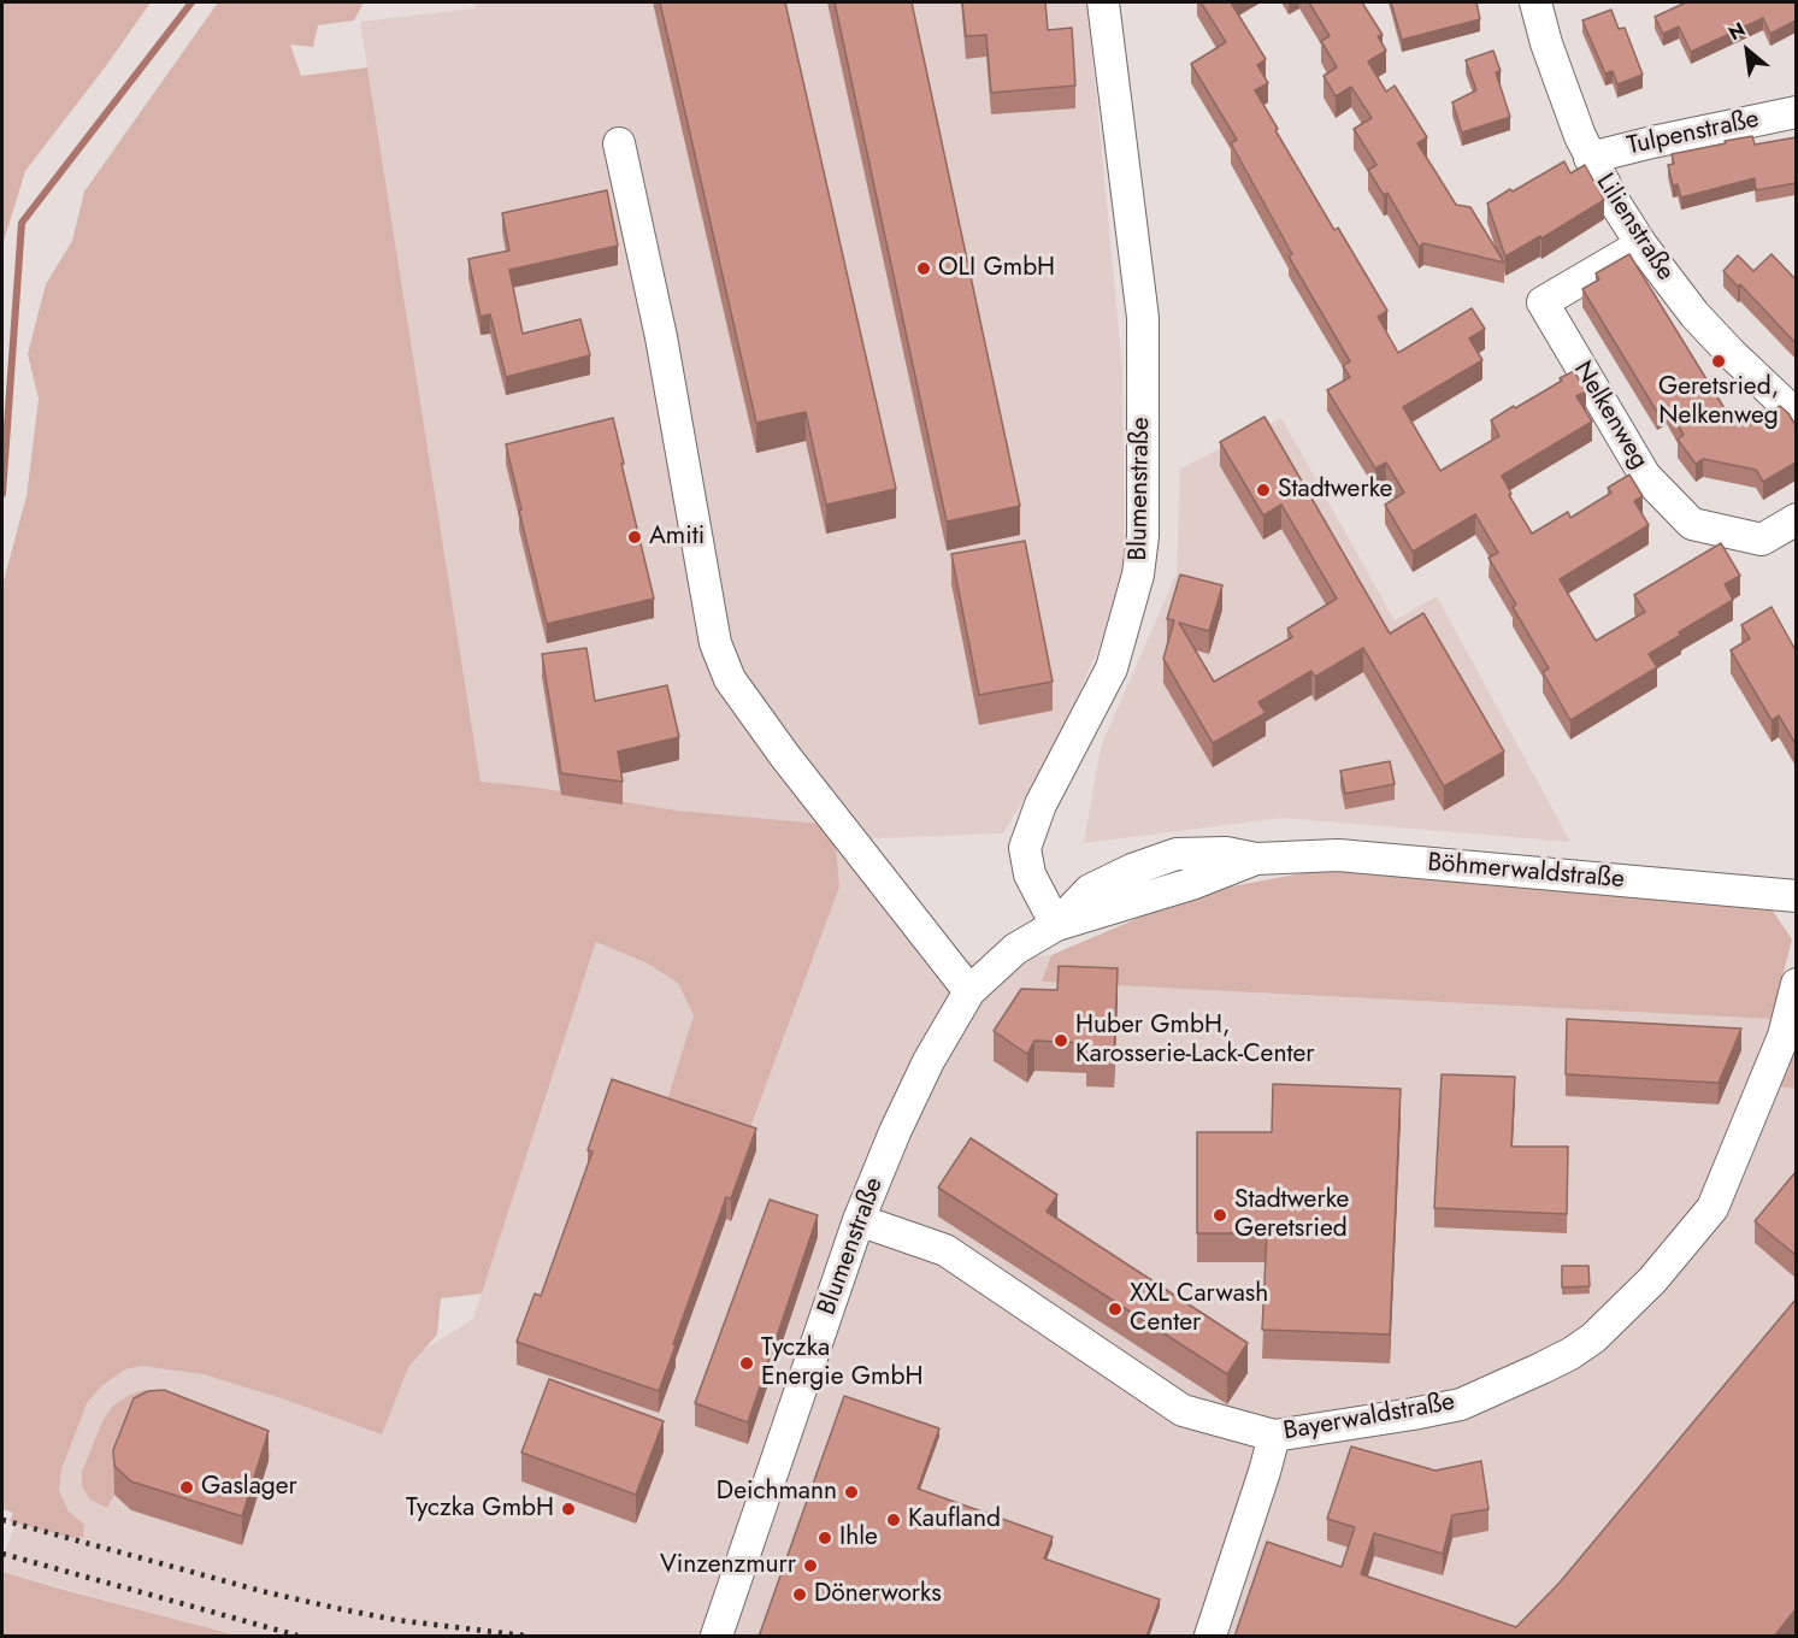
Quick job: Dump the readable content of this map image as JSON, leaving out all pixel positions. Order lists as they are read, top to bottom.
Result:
{
  "streets": {
    "street": [
      "Tulpenstraße",
      "Lilienstraße",
      "Nelkenweg",
      "Blumenstraße",
      "Böhmerwaldstraße",
      "Bayerwaldstraße"
    ]
  },
  "crossings": [
    ["Tulpenstraße", "Lilienstraße"],
    ["Lilienstraße", "Nelkenweg"],
    ["Blumenstraße", "Böhmerwaldstraße"],
    ["Blumenstraße", "Bayerwaldstraße"]
  ],
  "places": [
    "OLI GmbH",
    "Geretsried, Nelkenweg",
    "Stadtwerke",
    "Amiti",
    "Huber GmbH, Karosserie-Lack-Center",
    "Stadtwerke Geretsried",
    "XXL Carwash Center",
    "Tyczka Energie GmbH",
    "Gaslager",
    "Deichmann",
    "Tyczka GmbH",
    "Kaufland",
    "Ihle",
    "Vinzenzmurr",
    "Dönerworks"
  ],
  "north": "top left"
}
